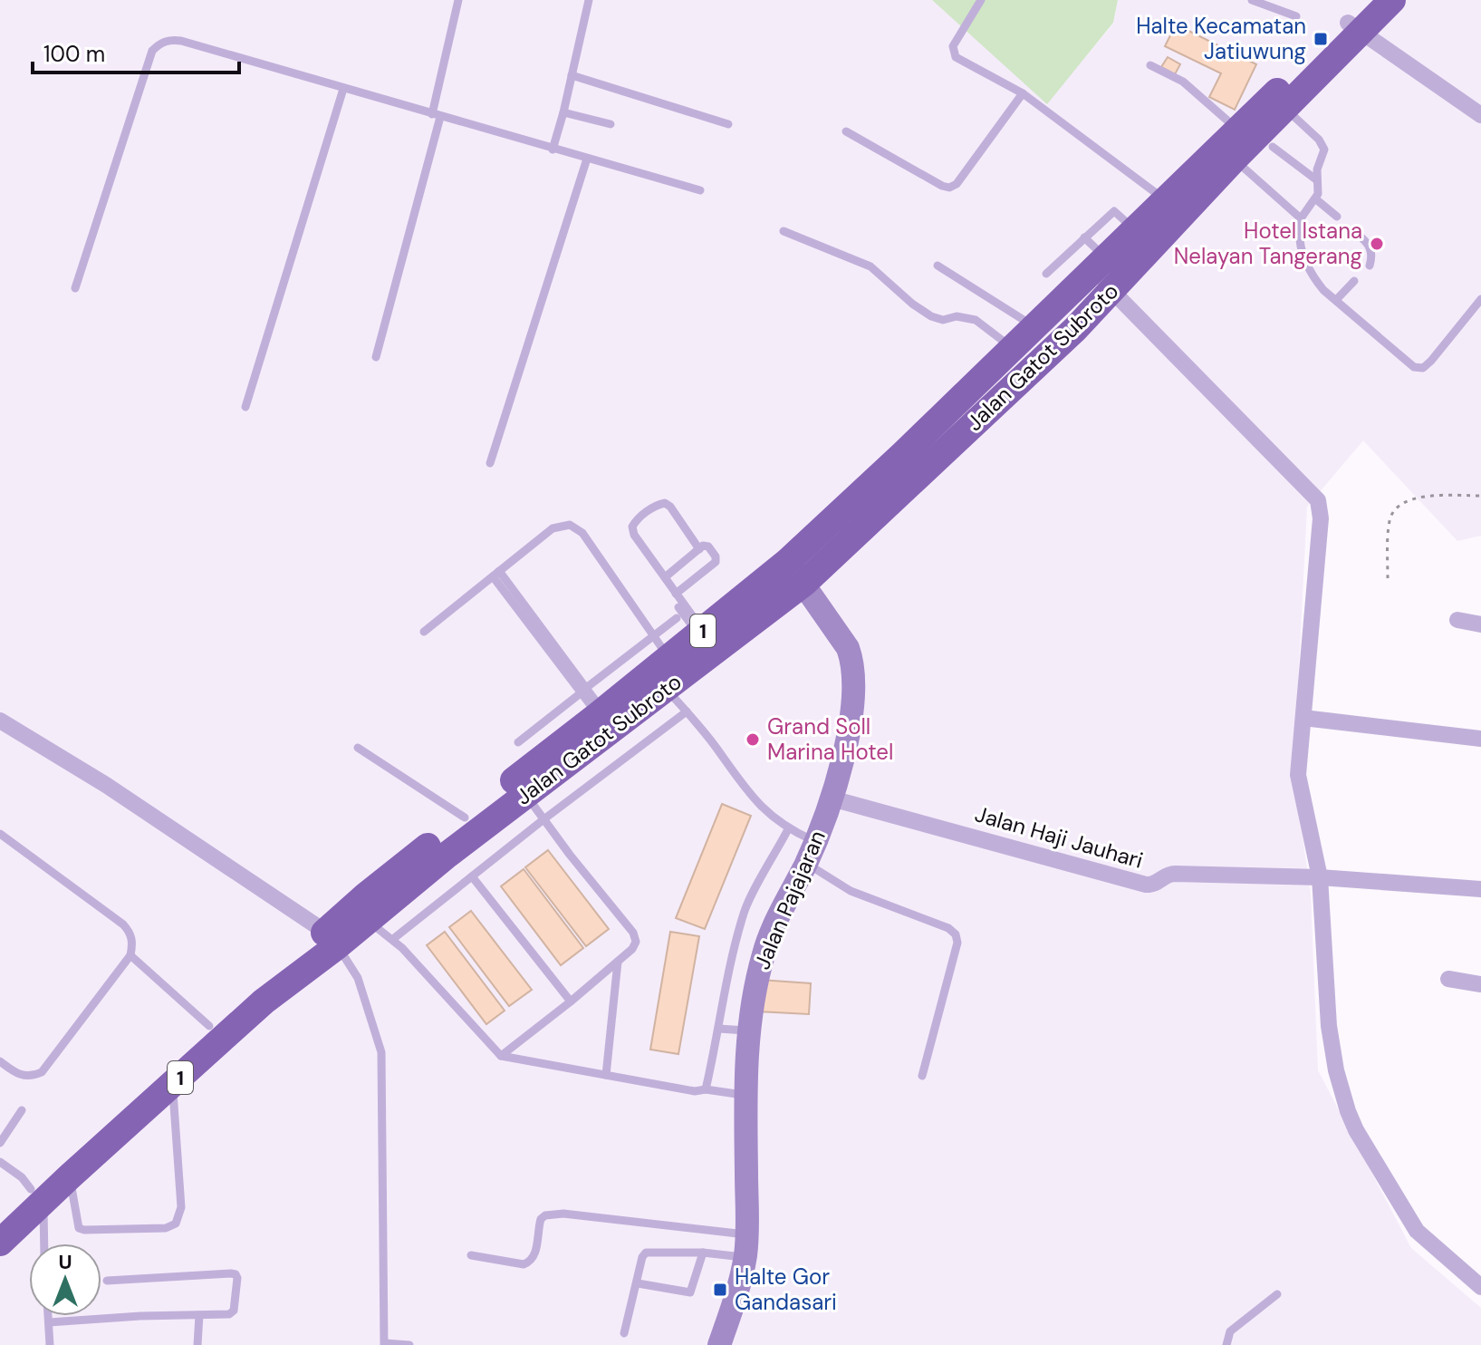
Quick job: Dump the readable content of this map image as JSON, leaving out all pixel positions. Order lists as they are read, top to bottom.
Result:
{
  "streets": {
    "highway": ["Jalan Gatot Subroto", "1"],
    "main road": ["Jalan Pajajaran"],
    "street": ["Jalan Haji Jauhari"]
  },
  "crossings": [
    ["Jalan Gatot Subroto", "Jalan Pajajaran"],
    ["Jalan Haji Jauhari", "Jalan Pajajaran"]
  ],
  "places": {
    "transit": ["Halte Kecamatan Jatiuwung", "Halte Gor Gandasari"],
    "other": ["Hotel Istana Nelayan Tangerang", "Grand Soll Marina Hotel"]
  },
  "scale_bar": "100 m",
  "north": "top"
}
